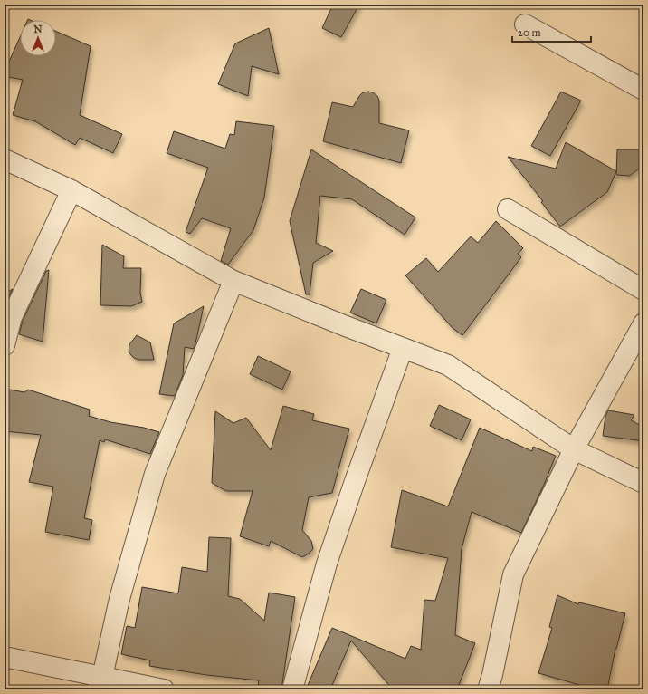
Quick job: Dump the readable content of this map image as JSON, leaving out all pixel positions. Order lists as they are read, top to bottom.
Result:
{
  "scale_bar": "20 m",
  "north": "top"
}
